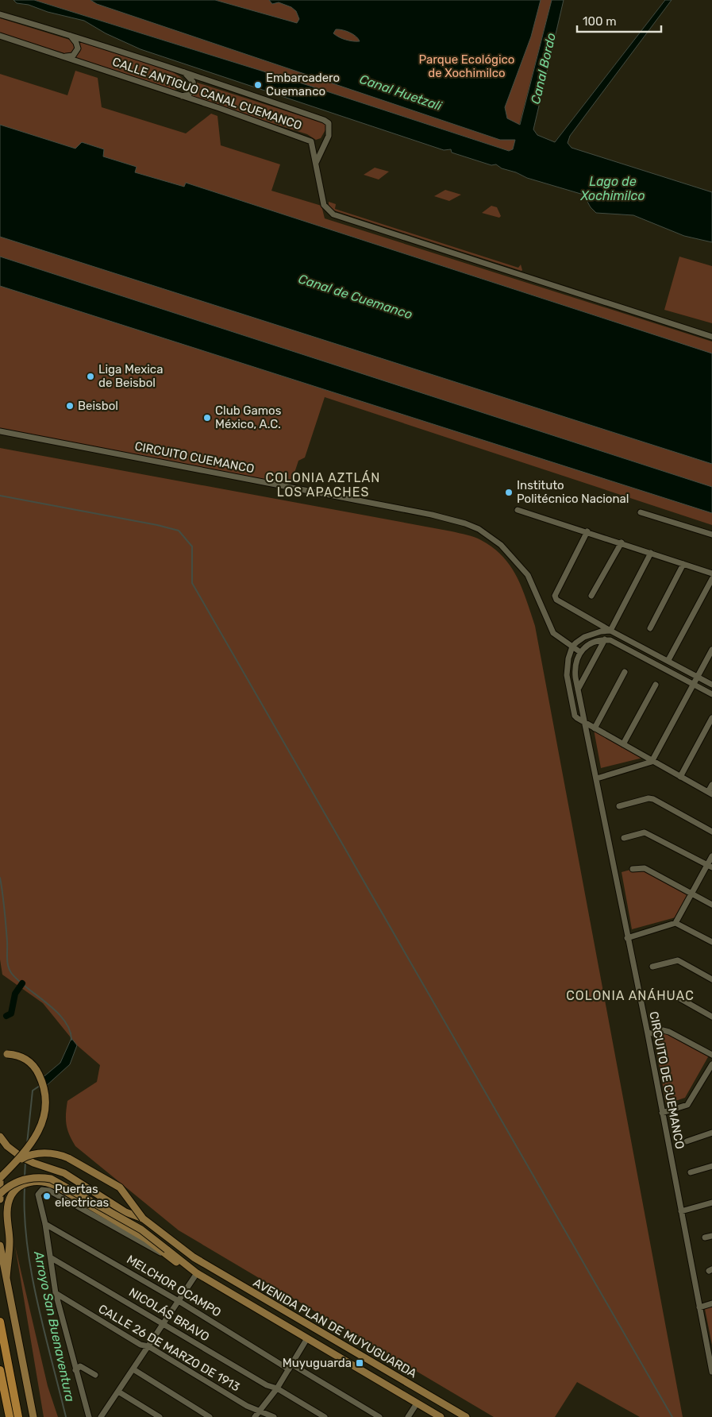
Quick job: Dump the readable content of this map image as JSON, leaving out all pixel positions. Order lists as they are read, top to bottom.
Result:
{
  "streets": {
    "main road": ["AVENIDA PLAN DE MUYUGUARDA"],
    "street": [
      "CALLE ANTIGUO CANAL CUEMANCO",
      "CIRCUITO CUEMANCO",
      "CIRCUITO DE CUEMANCO",
      "MELCHOR OCAMPO",
      "NICOLÁS BRAVO",
      "CALLE 26 DE MARZO DE 1913"
    ]
  },
  "crossings": [
    ["CIRCUITO CUEMANCO", "CIRCUITO DE CUEMANCO"]
  ],
  "districts": ["COLONIA AZTLÁN LOS APACHES", "COLONIA ANÁHUAC"],
  "water": [
    "Canal Bordo",
    "Canal Huetzali",
    "Lago de Xochimilco",
    "Canal de Cuemanco",
    "Arroyo San Buenaventura"
  ],
  "parks": ["Parque Ecológico de Xochimilco"],
  "places": {
    "other": [
      "Embarcadero Cuemanco",
      "Liga Mexica de Beisbol",
      "Beisbol",
      "Club Gamos México, A.C.",
      "Instituto Politécnico Nacional",
      "Puertas electricas"
    ],
    "transit": ["Muyuguarda"]
  },
  "scale_bar": "100 m"
}
